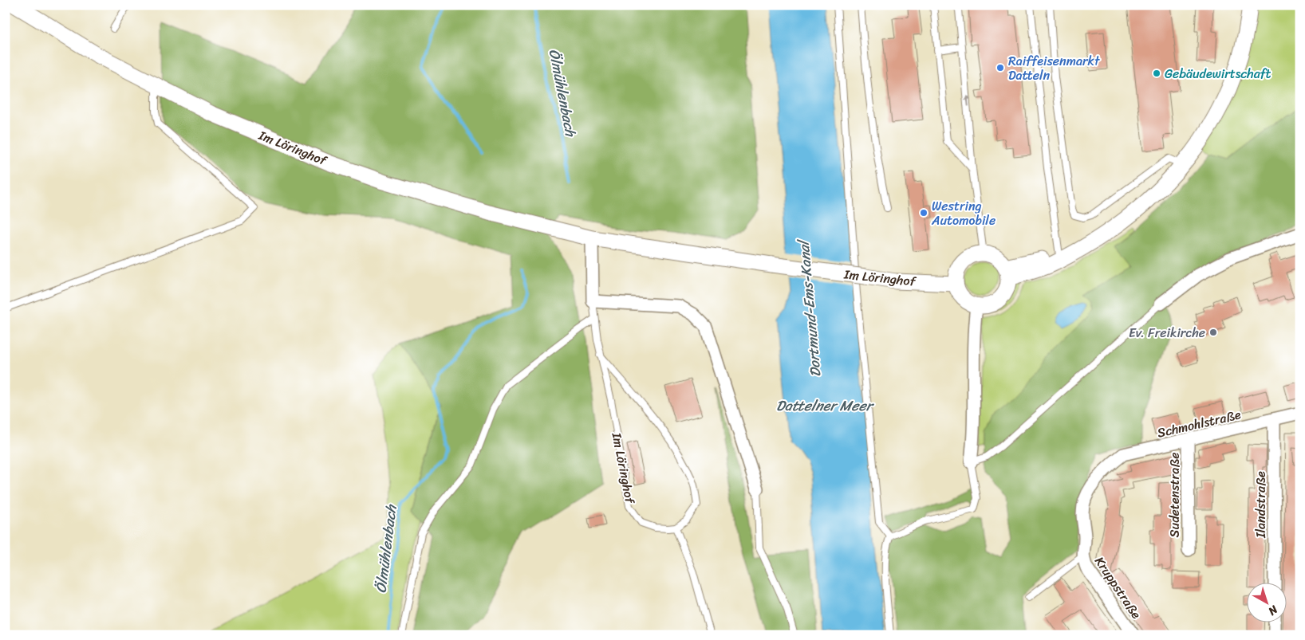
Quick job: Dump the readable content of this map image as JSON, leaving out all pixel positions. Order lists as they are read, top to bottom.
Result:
{
  "streets": {
    "street": [
      "Im Löringhof",
      "Schmohlstraße",
      "Sudetenstraße",
      "Ilandstraße",
      "Kruppstraße"
    ]
  },
  "crossings": [
    ["Schmohlstraße", "Sudetenstraße"],
    ["Schmohlstraße", "Ilandstraße"],
    ["Schmohlstraße", "Kruppstraße"]
  ],
  "water": ["Ölmühlenbach", "Dortmund-Ems-Kanal", "Dattelner Meer"],
  "places": [
    "Raiffeisenmarkt Datteln",
    "Gebäudewirtschaft",
    "Westring Automobile",
    "Ev. Freikirche"
  ],
  "north": "bottom right"
}
